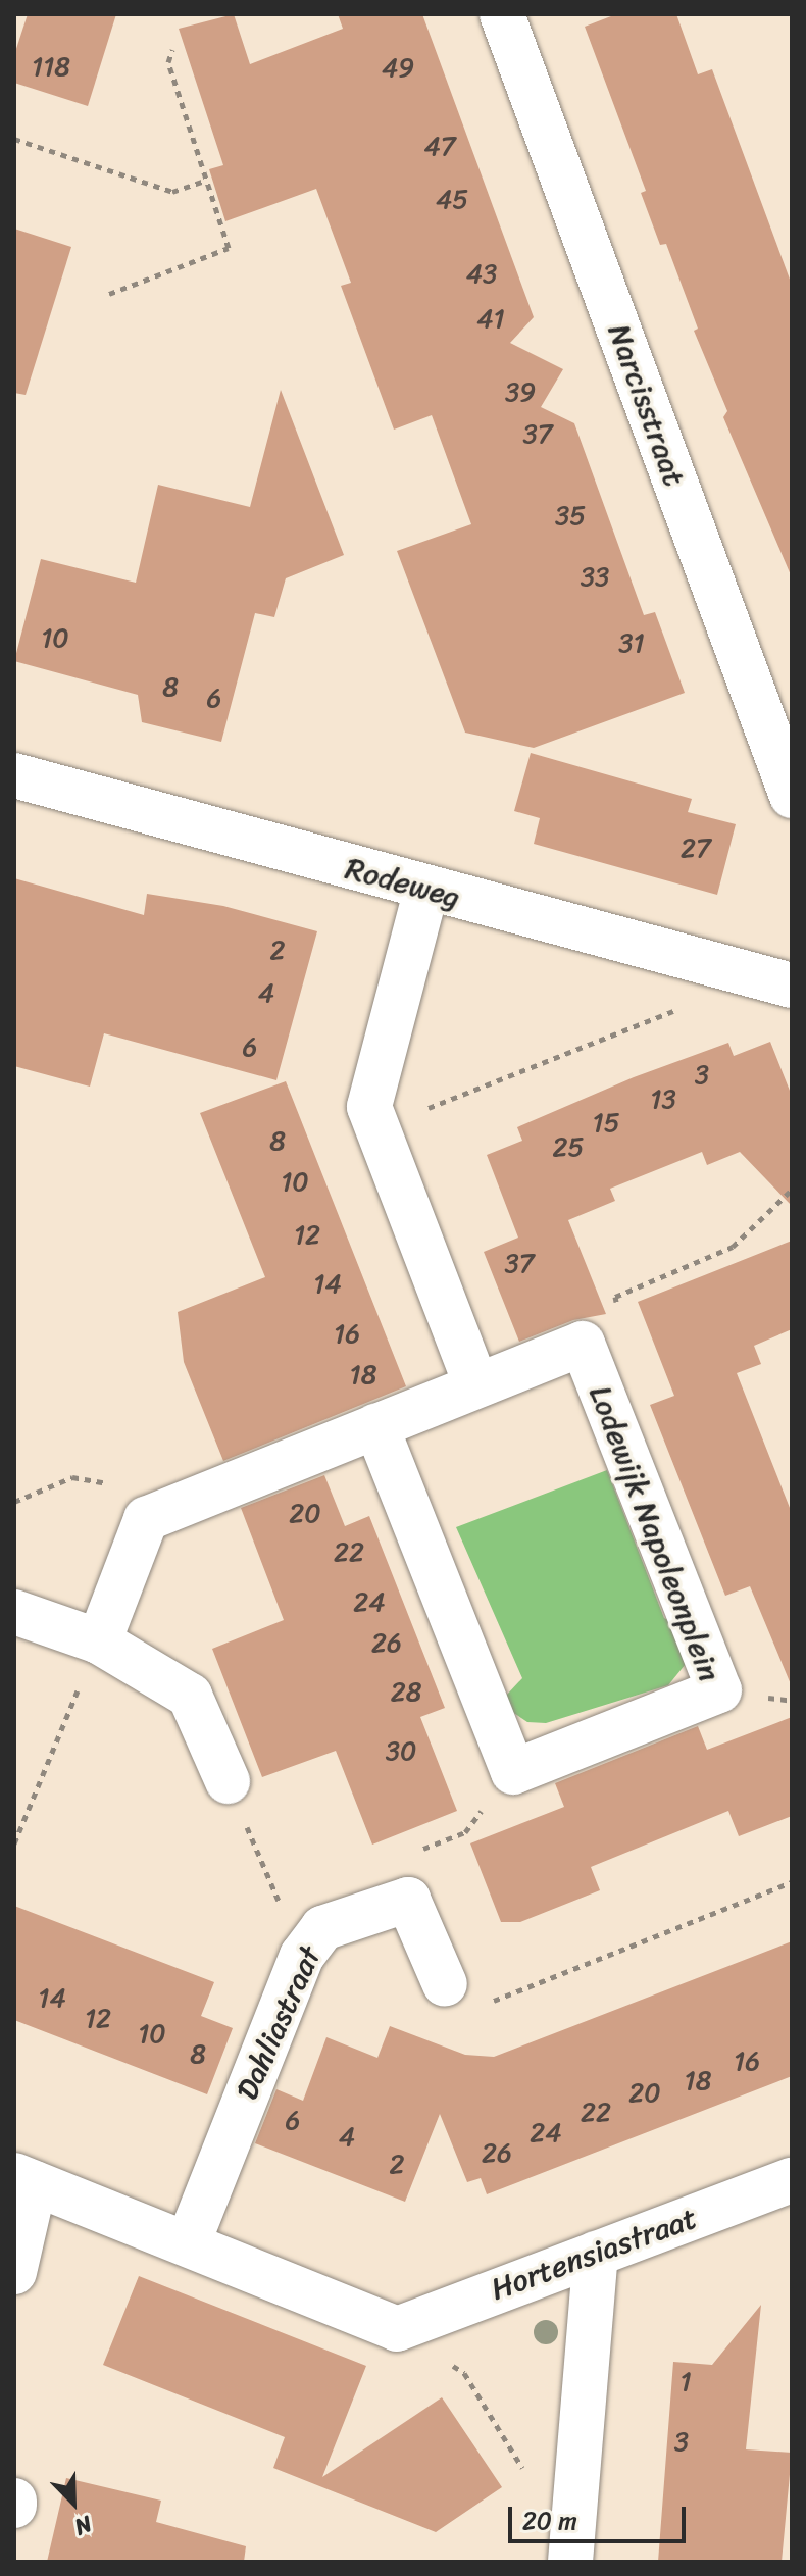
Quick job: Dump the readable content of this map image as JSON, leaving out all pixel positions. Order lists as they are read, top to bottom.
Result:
{
  "streets": {
    "street": [
      "Narcisstraat",
      "Rodeweg",
      "Lodewijk Napoleonplein",
      "Dahliastraat",
      "Hortensiastraat"
    ]
  },
  "house_numbers": [
    "118",
    "49",
    "47",
    "45",
    "43",
    "41",
    "39",
    "37",
    "35",
    "33",
    "10",
    "31",
    "8",
    "6",
    "27",
    "2",
    "4",
    "6",
    "3",
    "13",
    "15",
    "8",
    "25",
    "10",
    "12",
    "37",
    "14",
    "16",
    "18",
    "20",
    "22",
    "24",
    "26",
    "28",
    "30",
    "14",
    "12",
    "10",
    "8",
    "16",
    "18",
    "20",
    "22",
    "6",
    "24",
    "4",
    "26",
    "2",
    "1",
    "3"
  ],
  "scale_bar": "20 m",
  "north": "bottom right"
}
